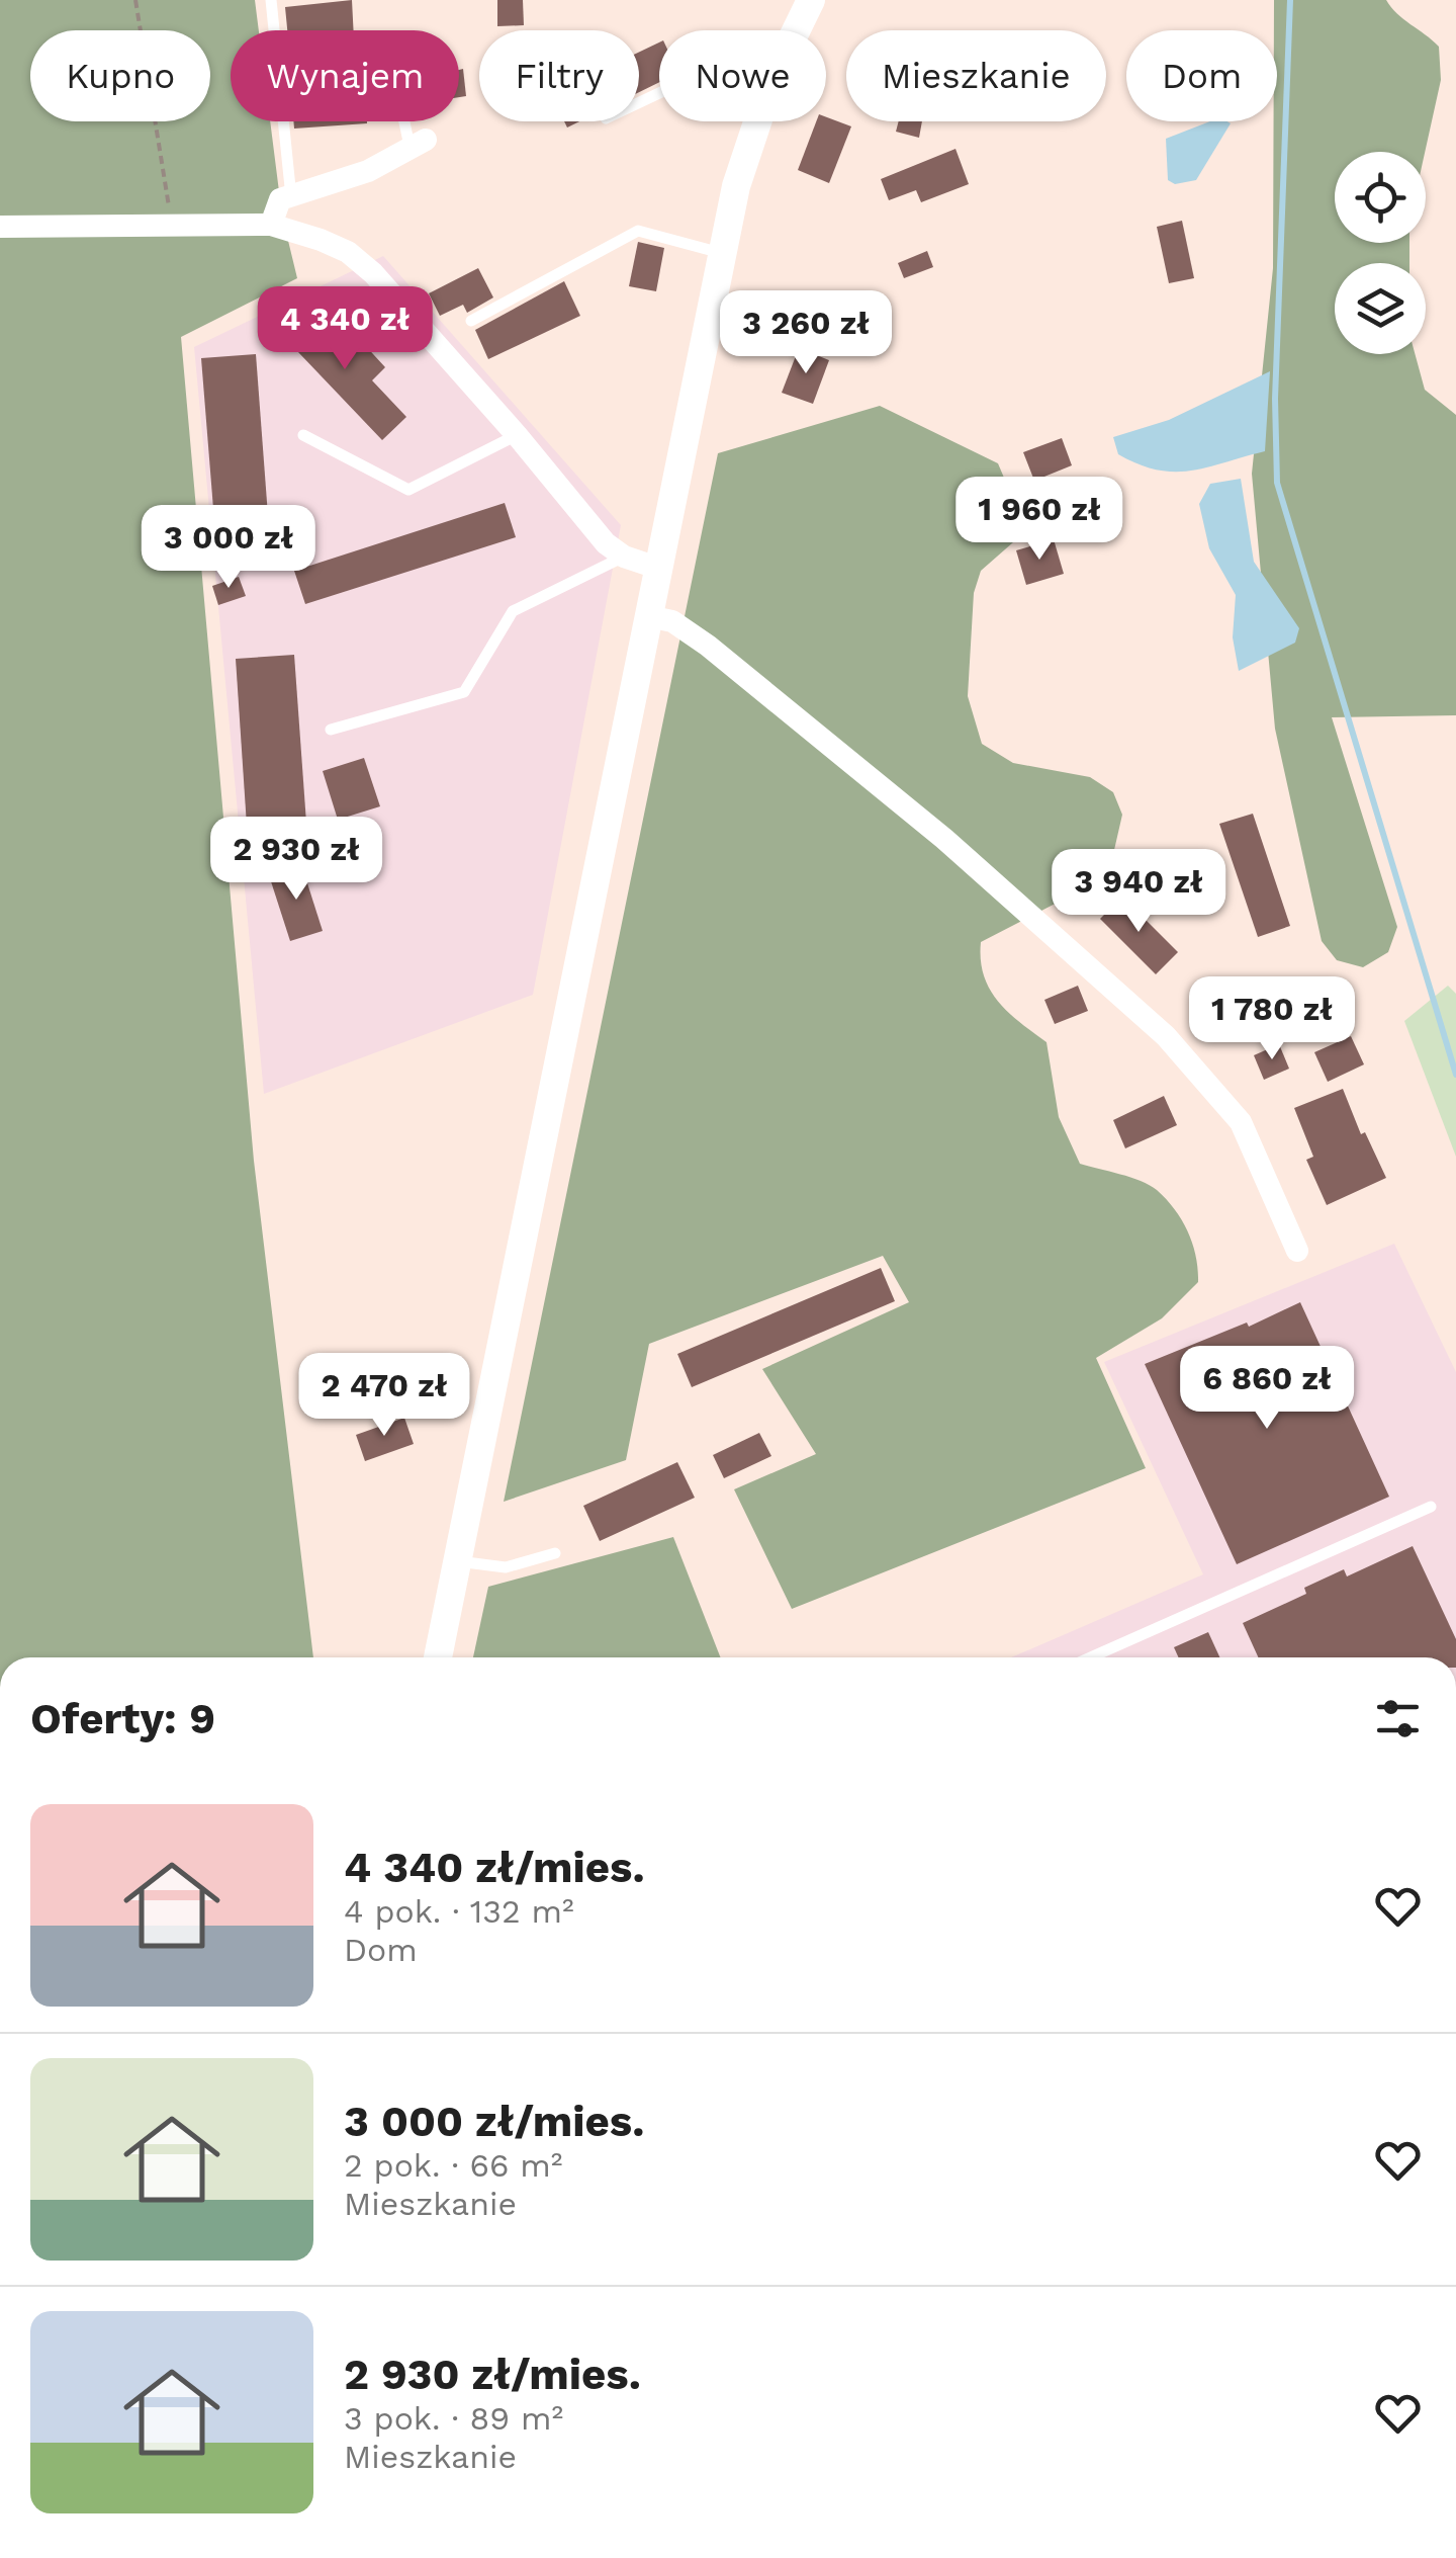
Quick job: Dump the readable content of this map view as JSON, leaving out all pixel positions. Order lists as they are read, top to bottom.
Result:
{
  "page": {
    "chip": [
      "Kupno",
      "Wynajem",
      "Filtry",
      "Nowe",
      "Mieszkanie",
      "Dom"
    ],
    "price": [
      "4 340 zł",
      "3 260 zł",
      "1 960 zł",
      "3 000 zł",
      "2 930 zł",
      "3 940 zł",
      "1 780 zł",
      "6 860 zł",
      "2 470 zł"
    ],
    "heading": "Oferty: 9",
    "list": [
      {
        "name": "4 340 zł/mies.",
        "note": "4 pok. · 132 m² · Dom"
      },
      {
        "name": "3 000 zł/mies.",
        "note": "2 pok. · 66 m² · Mieszkanie"
      },
      {
        "name": "2 930 zł/mies.",
        "note": "3 pok. · 89 m² · Mieszkanie"
      }
    ]
  }
}
